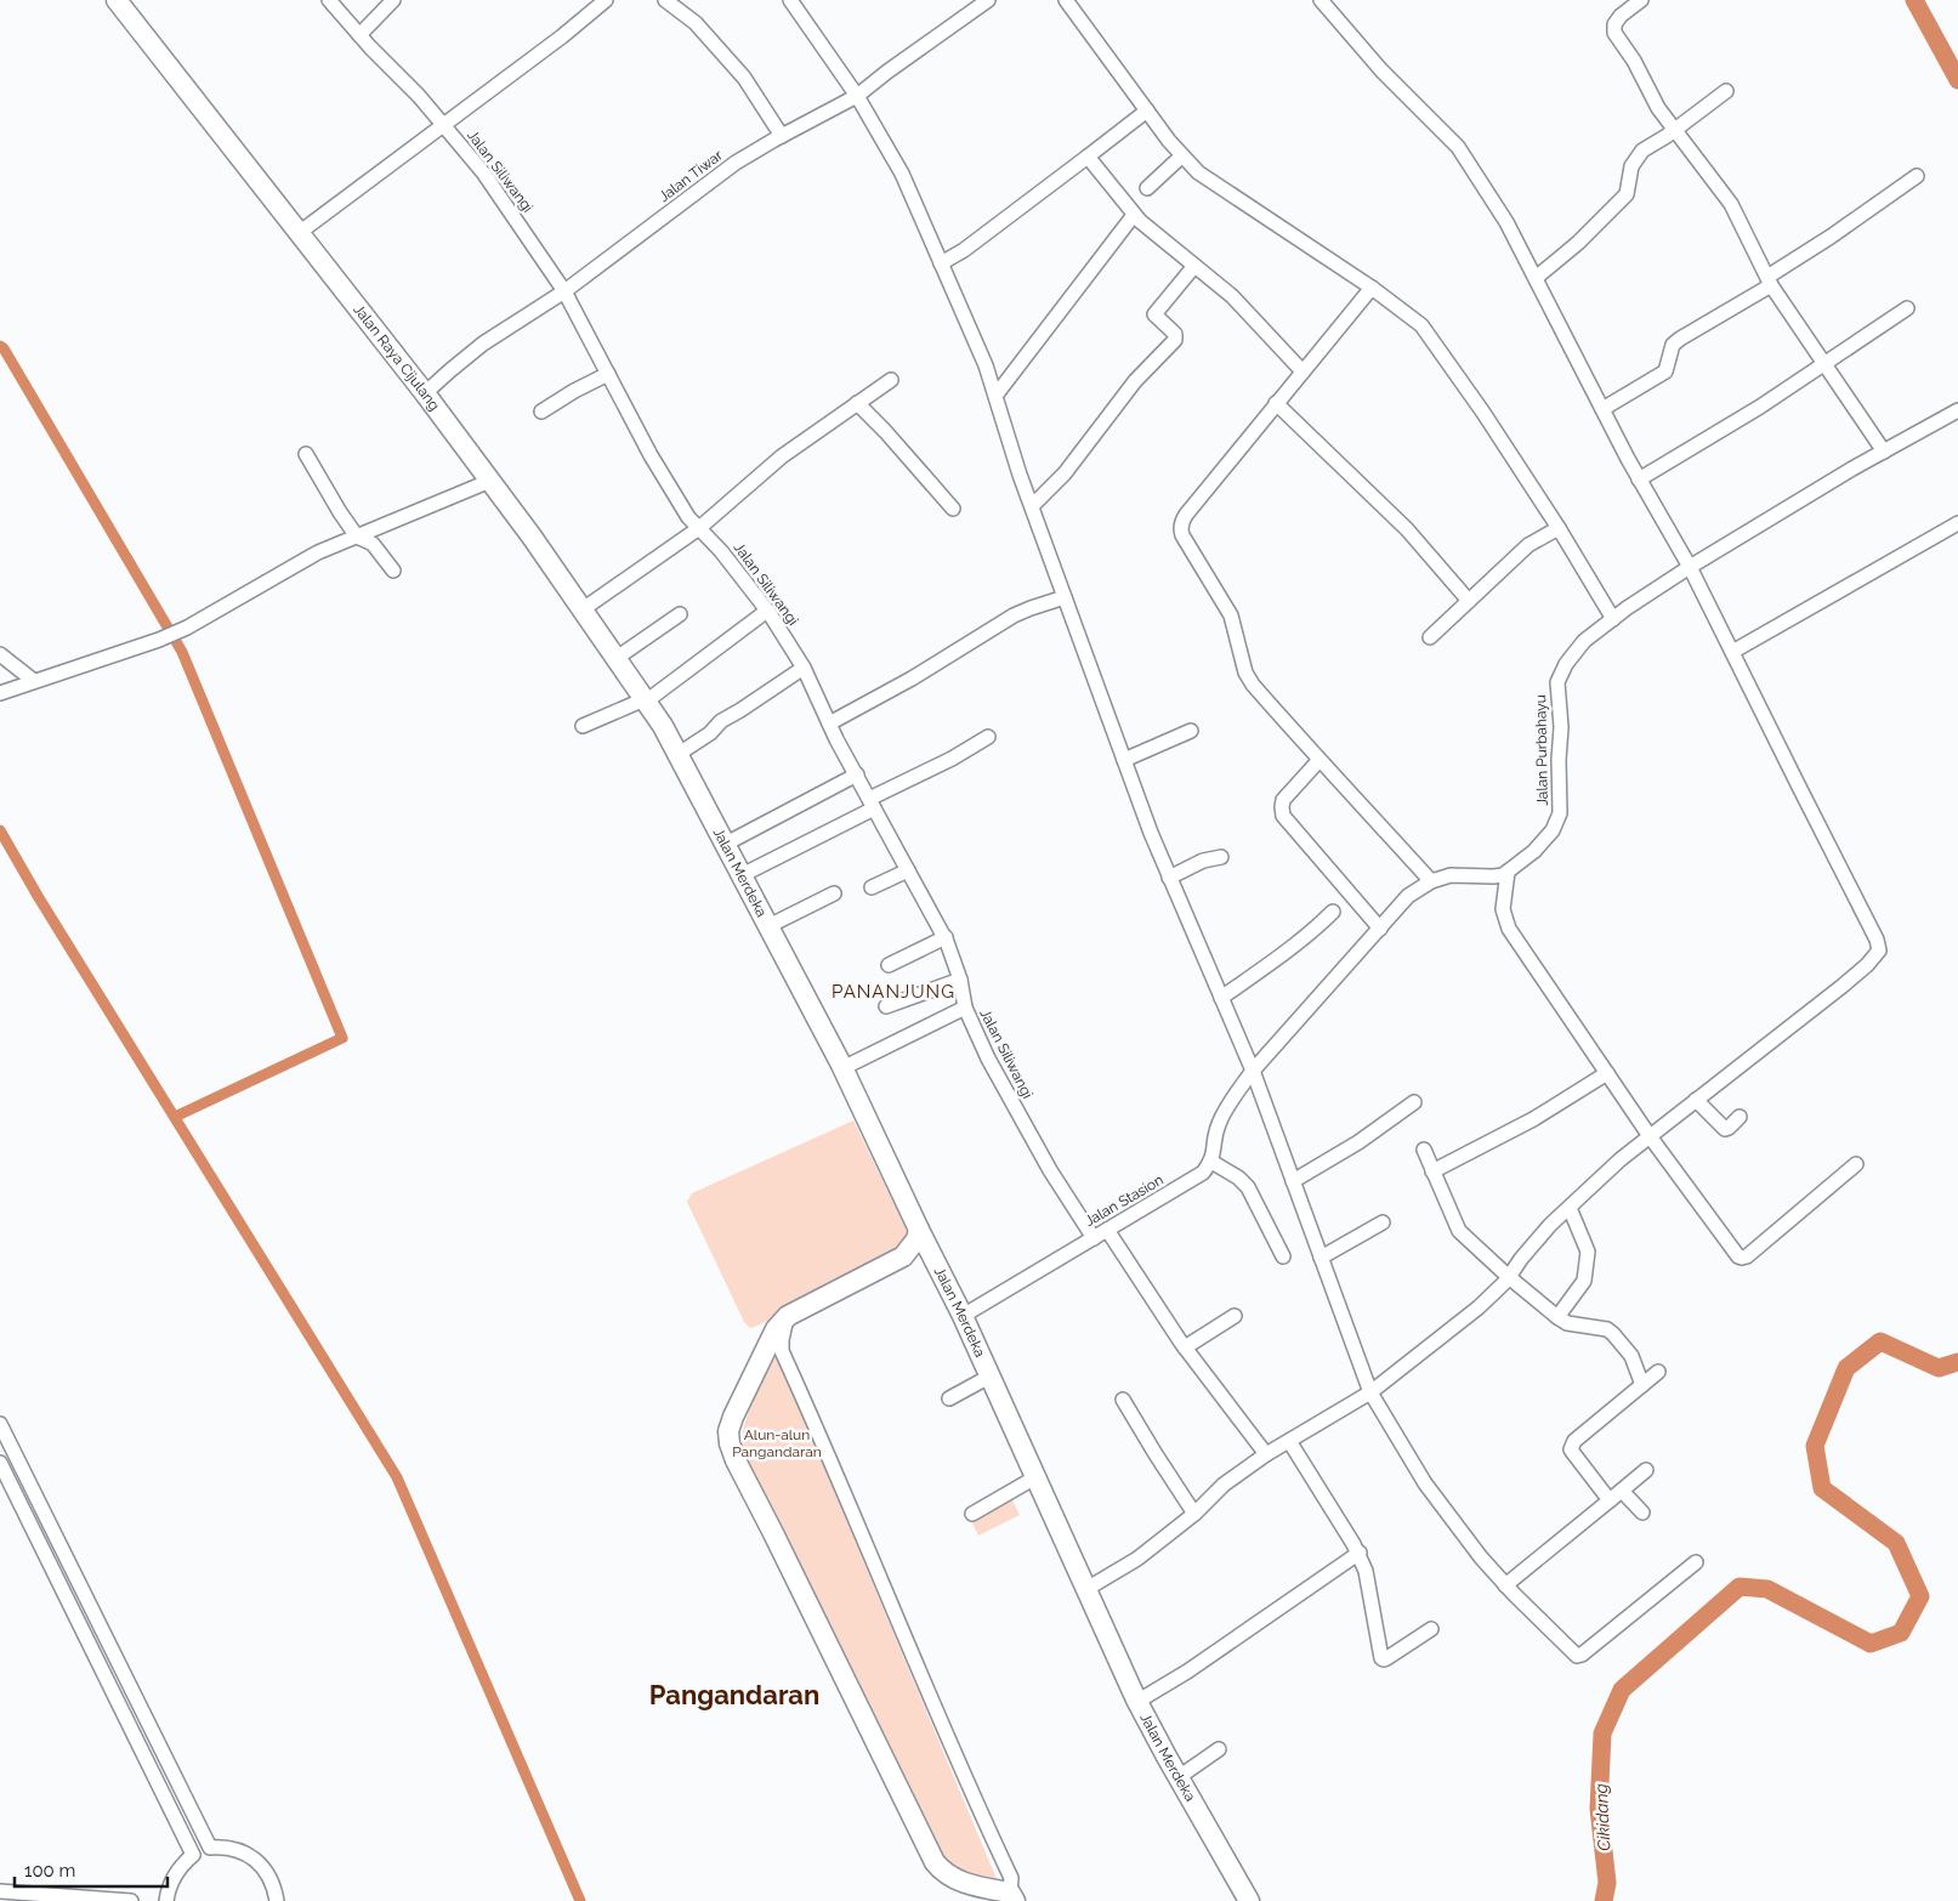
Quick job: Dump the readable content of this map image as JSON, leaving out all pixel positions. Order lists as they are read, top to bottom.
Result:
{
  "streets": {
    "highway": ["Jalan Raya Cijulang", "Jalan Merdeka"],
    "street": [
      "Jalan Siliwangi",
      "Jalan Tiwar",
      "Jalan Purbahayu",
      "Jalan Stasion"
    ]
  },
  "crossings": [
    ["Jalan Siliwangi", "Jalan Tiwar"],
    ["Jalan Siliwangi", "Jalan Stasion"],
    ["Jalan Tiwar", "Jalan Raya Cijulang"],
    ["Jalan Raya Cijulang", "Jalan Merdeka"],
    ["Jalan Merdeka", "Jalan Stasion"]
  ],
  "districts": ["PANANJUNG", "Pangandaran"],
  "water": ["Cikidang"],
  "parks": ["Alun-alun Pangandaran"],
  "scale_bar": "100 m"
}
